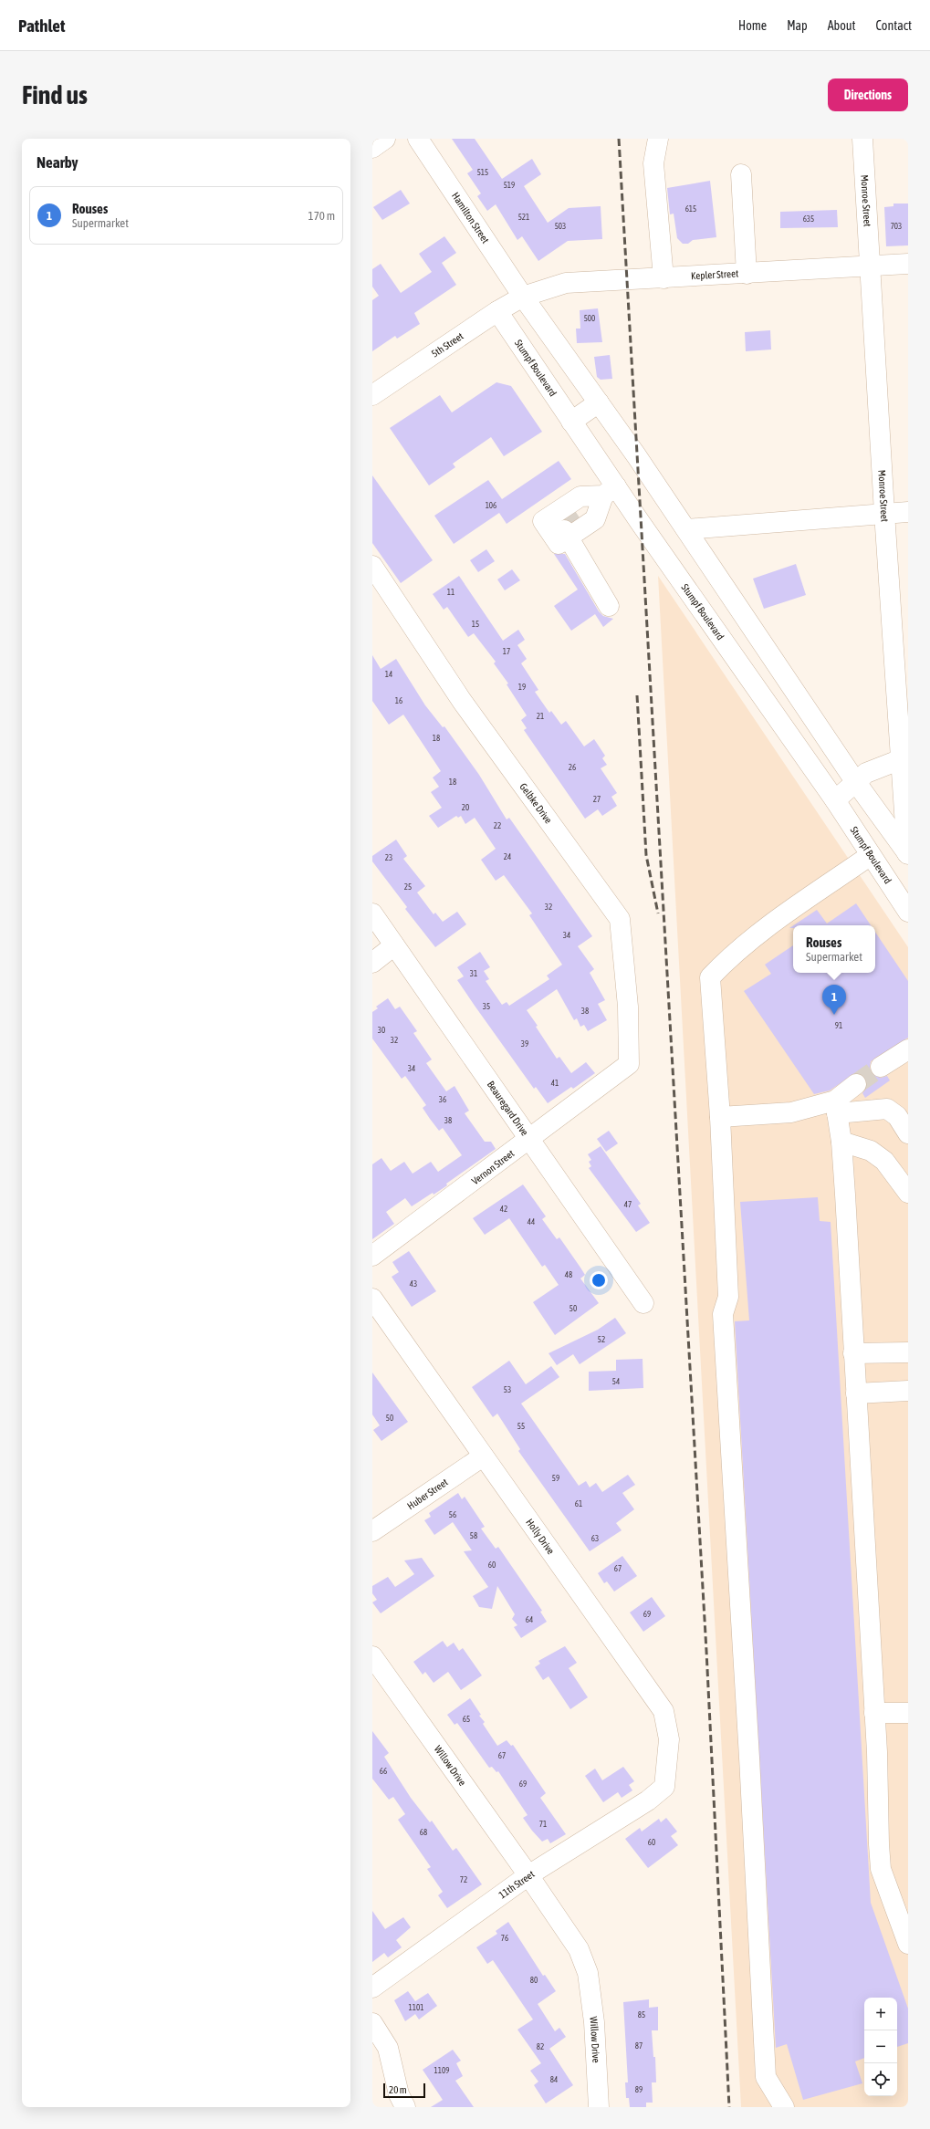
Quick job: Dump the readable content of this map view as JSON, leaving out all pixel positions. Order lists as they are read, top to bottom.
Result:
{
  "streets": {
    "street": [
      "Monroe Street",
      "Hamilton Street",
      "Kepler Street",
      "5th Street",
      "Stumpf Boulevard",
      "Gelbke Drive",
      "Beauregard Drive",
      "Vernon Street",
      "Huber Street",
      "Holly Drive",
      "Willow Drive",
      "11th Street"
    ]
  },
  "crossings": [
    ["Monroe Street", "Kepler Street"],
    ["Hamilton Street", "Kepler Street"],
    ["Hamilton Street", "5th Street"],
    ["Kepler Street", "5th Street"],
    ["5th Street", "Stumpf Boulevard"],
    ["Gelbke Drive", "Vernon Street"],
    ["Beauregard Drive", "Vernon Street"],
    ["Huber Street", "Holly Drive"],
    ["Holly Drive", "11th Street"],
    ["Willow Drive", "11th Street"]
  ],
  "house_numbers": [
    "515",
    "519",
    "615",
    "521",
    "635",
    "503",
    "703",
    "500",
    "106",
    "11",
    "15",
    "17",
    "14",
    "19",
    "16",
    "21",
    "18",
    "26",
    "18",
    "27",
    "20",
    "22",
    "24",
    "23",
    "25",
    "32",
    "34",
    "31",
    "35",
    "38",
    "91",
    "30",
    "32",
    "39",
    "34",
    "41",
    "36",
    "38",
    "47",
    "42",
    "44",
    "48",
    "43",
    "50",
    "52",
    "54",
    "53",
    "50",
    "55",
    "59",
    "61",
    "56",
    "58",
    "63",
    "60",
    "67",
    "69",
    "64",
    "65",
    "67",
    "66",
    "69",
    "71",
    "68",
    "60",
    "72",
    "76",
    "80",
    "1101",
    "85",
    "87",
    "82",
    "1109",
    "84",
    "89"
  ],
  "scale_bar": "20 m",
  "page": {
    "header": "Pathlet",
    "nav": [
      "Home",
      "Map",
      "About",
      "Contact"
    ],
    "buttons": "Directions",
    "title": "Find us",
    "heading": "Nearby",
    "list": [
      {
        "mark": "1",
        "name": "Rouses",
        "note": "Supermarket",
        "value": "170 m"
      }
    ],
    "popup": ["Rouses", "Supermarket"],
    "pins": "1",
    "map_buttons": ["+", "−"],
    "scale": "20 m"
  }
}
